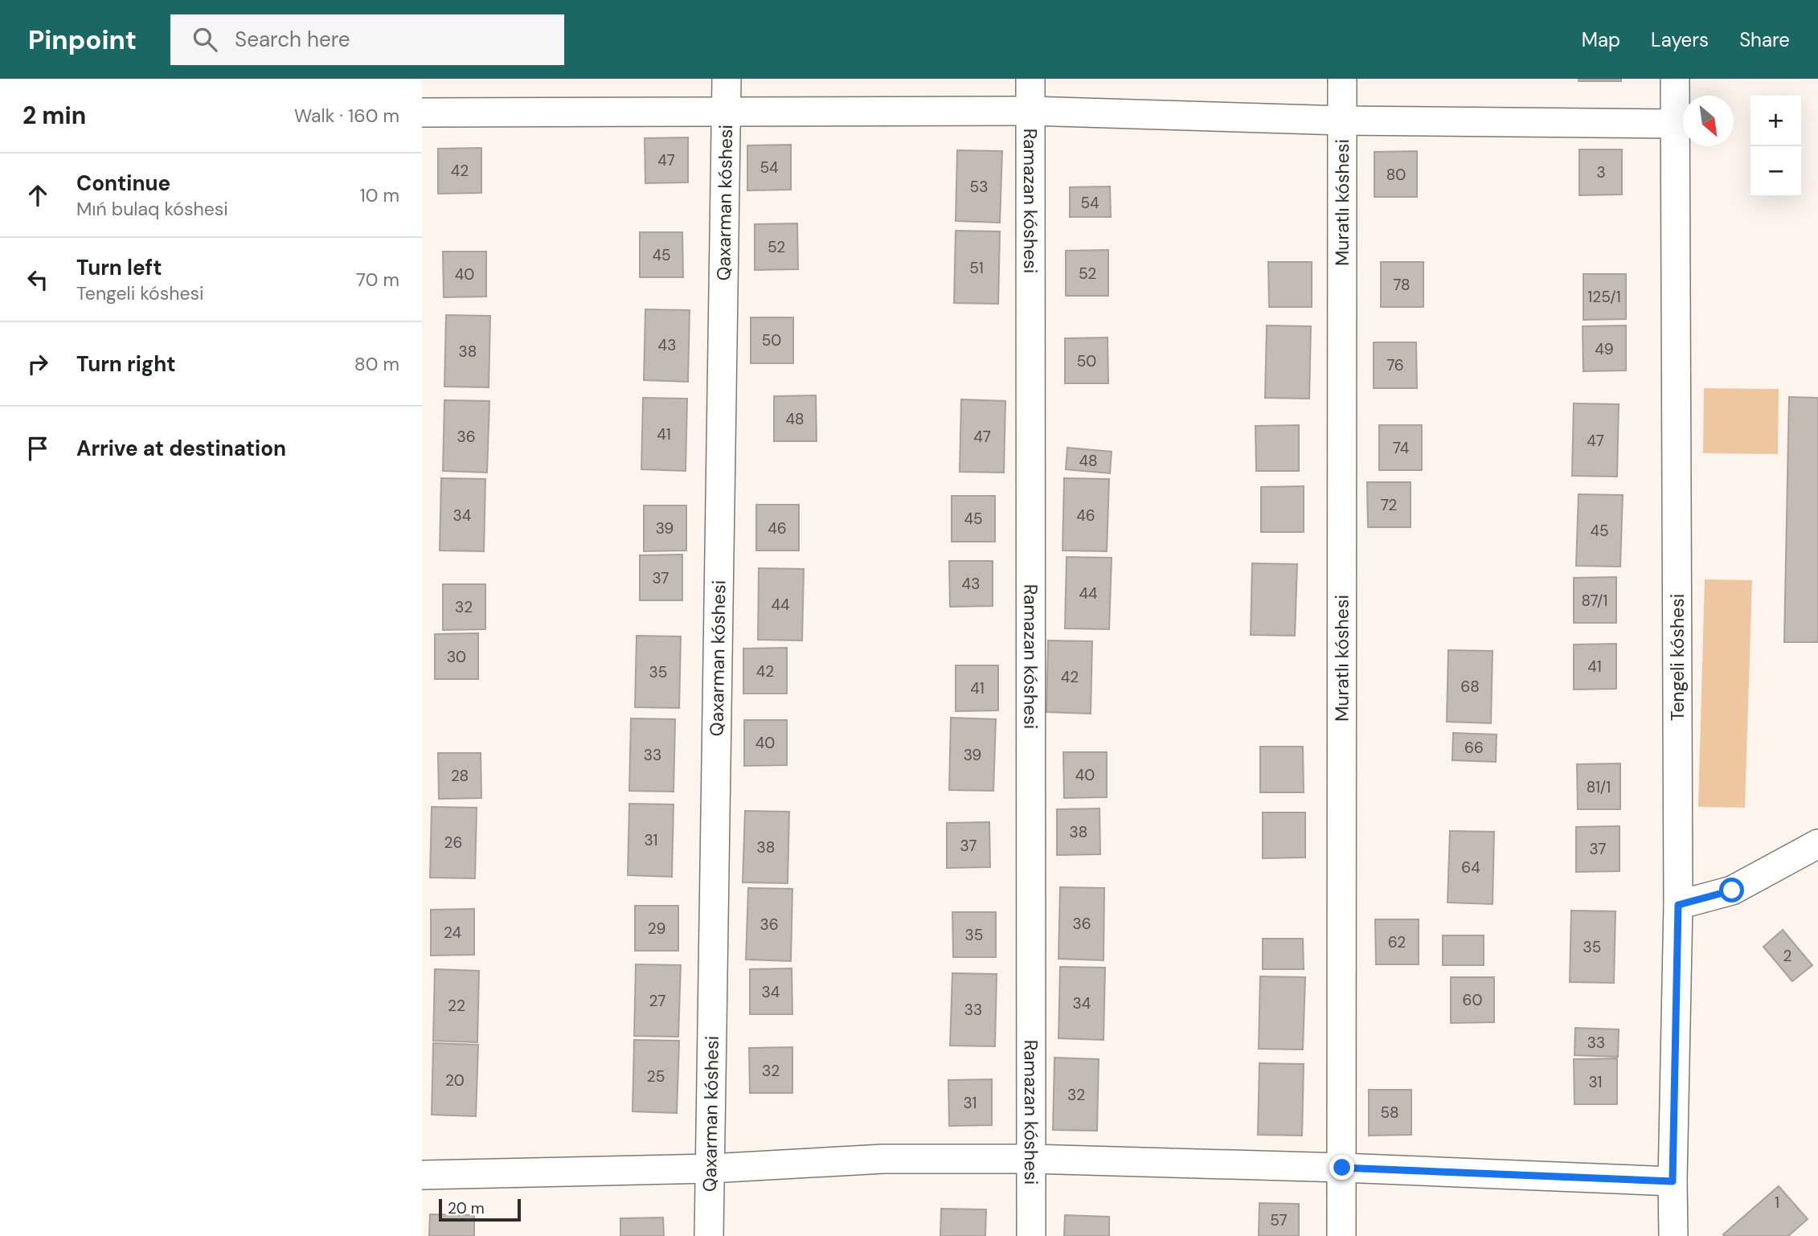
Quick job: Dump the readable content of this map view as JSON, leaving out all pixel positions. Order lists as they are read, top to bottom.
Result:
{
  "streets": {
    "street": [
      "Qaxarman kóshesi",
      "Ramazan kóshesi",
      "Muratlı kóshesi",
      "Tengeli kóshesi"
    ]
  },
  "house_numbers": [
    "47",
    "54",
    "42",
    "3",
    "80",
    "53",
    "54",
    "52",
    "45",
    "51",
    "52",
    "40",
    "78",
    "125/1",
    "50",
    "43",
    "49",
    "38",
    "50",
    "76",
    "48",
    "41",
    "36",
    "47",
    "47",
    "74",
    "48",
    "72",
    "34",
    "46",
    "45",
    "39",
    "46",
    "45",
    "37",
    "43",
    "44",
    "87/1",
    "44",
    "32",
    "30",
    "41",
    "42",
    "35",
    "42",
    "68",
    "41",
    "40",
    "66",
    "33",
    "39",
    "40",
    "28",
    "81/1",
    "38",
    "31",
    "26",
    "37",
    "38",
    "37",
    "64",
    "36",
    "36",
    "29",
    "24",
    "35",
    "62",
    "35",
    "2",
    "34",
    "60",
    "27",
    "34",
    "22",
    "33",
    "33",
    "32",
    "25",
    "20",
    "31",
    "32",
    "31",
    "58",
    "1",
    "57"
  ],
  "scale_bar": "20 m",
  "north": "bottom right",
  "page": {
    "header": "Pinpoint",
    "search": "Search here",
    "nav": ["Map", "Layers", "Share"],
    "heading": ["2 min", "Walk · 160 m"],
    "map_buttons": ["+", "−"],
    "list": [
      ["Continue", "Mıń bulaq kóshesi", "10 m"],
      ["Turn left", "Tengeli kóshesi", "70 m"],
      ["Turn right", "80 m"],
      "Arrive at destination"
    ],
    "scale": "20 m"
  }
}
